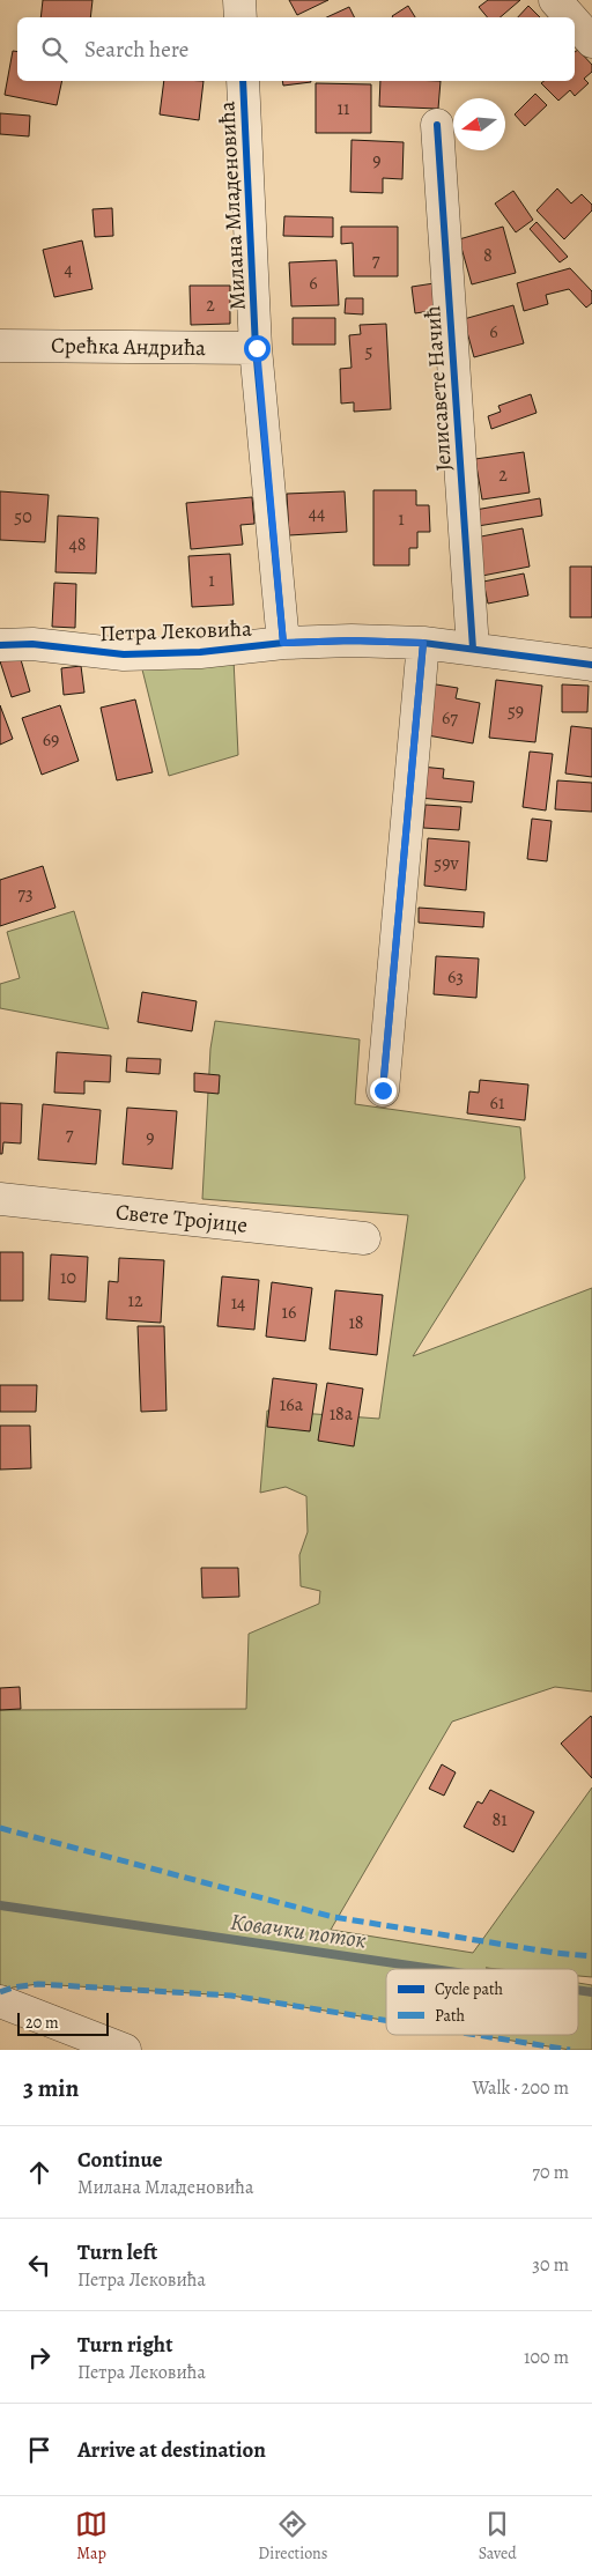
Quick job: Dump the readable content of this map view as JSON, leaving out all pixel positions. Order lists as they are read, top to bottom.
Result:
{
  "streets": {
    "street": [
      "Милана Младеновића",
      "Срећка Андрића",
      "Јелисавете Начић",
      "Петра Лековића",
      "Свете Тројице"
    ]
  },
  "crossings": [
    ["Милана Младеновића", "Срећка Андрића"],
    ["Милана Младеновића", "Петра Лековића"],
    ["Јелисавете Начић", "Петра Лековића"]
  ],
  "water": ["Ковачки поток"],
  "house_numbers": [
    "11",
    "9",
    "8",
    "7",
    "4",
    "6",
    "2",
    "6",
    "5",
    "2",
    "44",
    "50",
    "1",
    "48",
    "1",
    "59",
    "67",
    "69",
    "59v",
    "73",
    "63",
    "61",
    "7",
    "9",
    "10",
    "12",
    "14",
    "16",
    "18",
    "16a",
    "18a",
    "81"
  ],
  "legend": ["Cycle path", "Path"],
  "scale_bar": "20 m",
  "north": "left",
  "page": {
    "search": "Search here",
    "scale": "20 m",
    "heading": ["3 min", "Walk · 200 m"],
    "list": [
      ["Continue", "Милана Младеновића", "70 m"],
      ["Turn left", "Петра Лековића", "30 m"],
      ["Turn right", "Петра Лековића", "100 m"],
      "Arrive at destination"
    ],
    "nav": ["Map", "Directions", "Saved"]
  }
}
